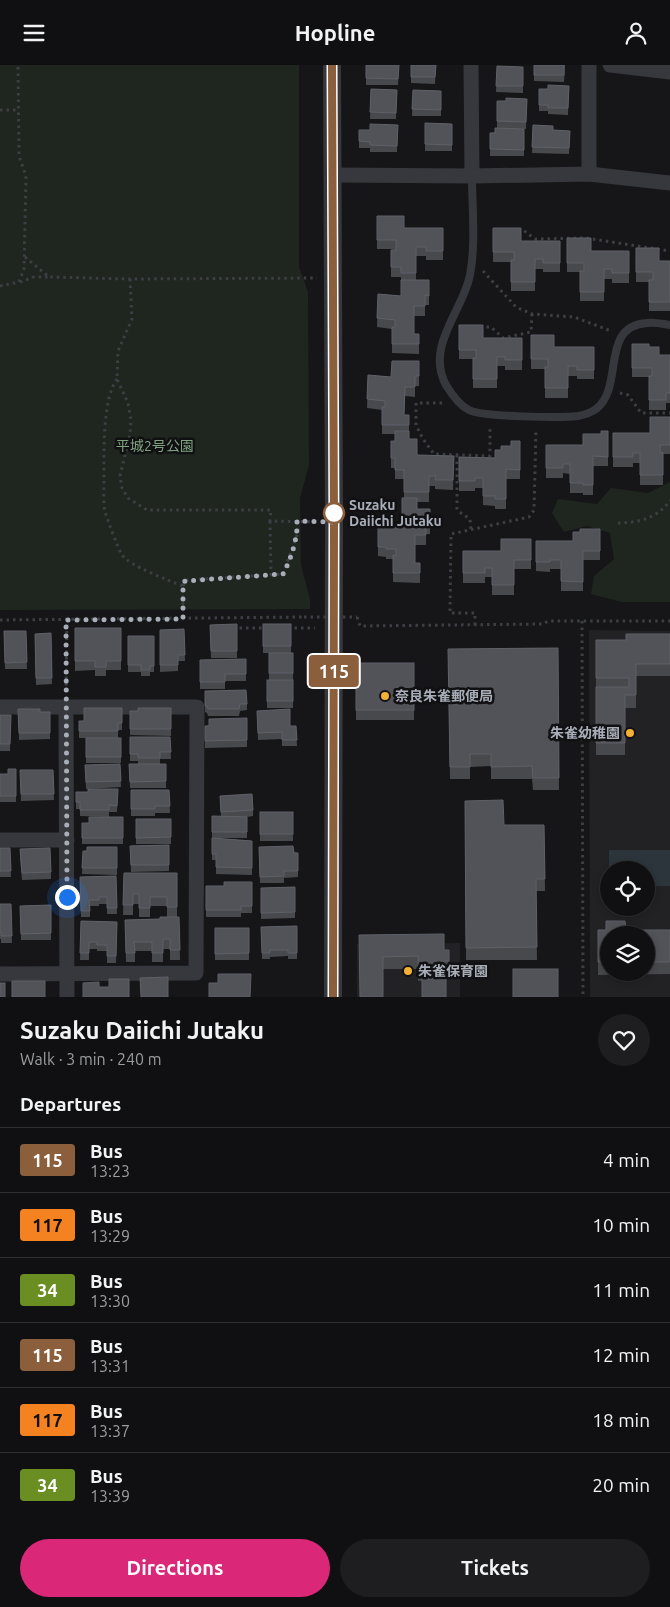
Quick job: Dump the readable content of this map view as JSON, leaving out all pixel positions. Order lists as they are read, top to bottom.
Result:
{
  "parks": ["平城2号公園"],
  "places": [
    "Suzaku Daiichi Jutaku",
    "奈良朱雀郵便局",
    "朱雀幼稚園",
    "朱雀保育園"
  ],
  "lines": ["bus line 115"],
  "page": {
    "header": "Hopline",
    "on_map": "115",
    "heading": [
      ["Suzaku Daiichi Jutaku", "Walk · 3 min · 240 m"],
      "Departures"
    ],
    "list": [
      {
        "mark": "115",
        "name": "Bus",
        "note": "13:23",
        "value": "4 min"
      },
      {
        "mark": "117",
        "name": "Bus",
        "note": "13:29",
        "value": "10 min"
      },
      {
        "mark": "34",
        "name": "Bus",
        "note": "13:30",
        "value": "11 min"
      },
      {
        "mark": "115",
        "name": "Bus",
        "note": "13:31",
        "value": "12 min"
      },
      {
        "mark": "117",
        "name": "Bus",
        "note": "13:37",
        "value": "18 min"
      },
      {
        "mark": "34",
        "name": "Bus",
        "note": "13:39",
        "value": "20 min"
      }
    ],
    "buttons": ["Directions", "Tickets"]
  }
}
